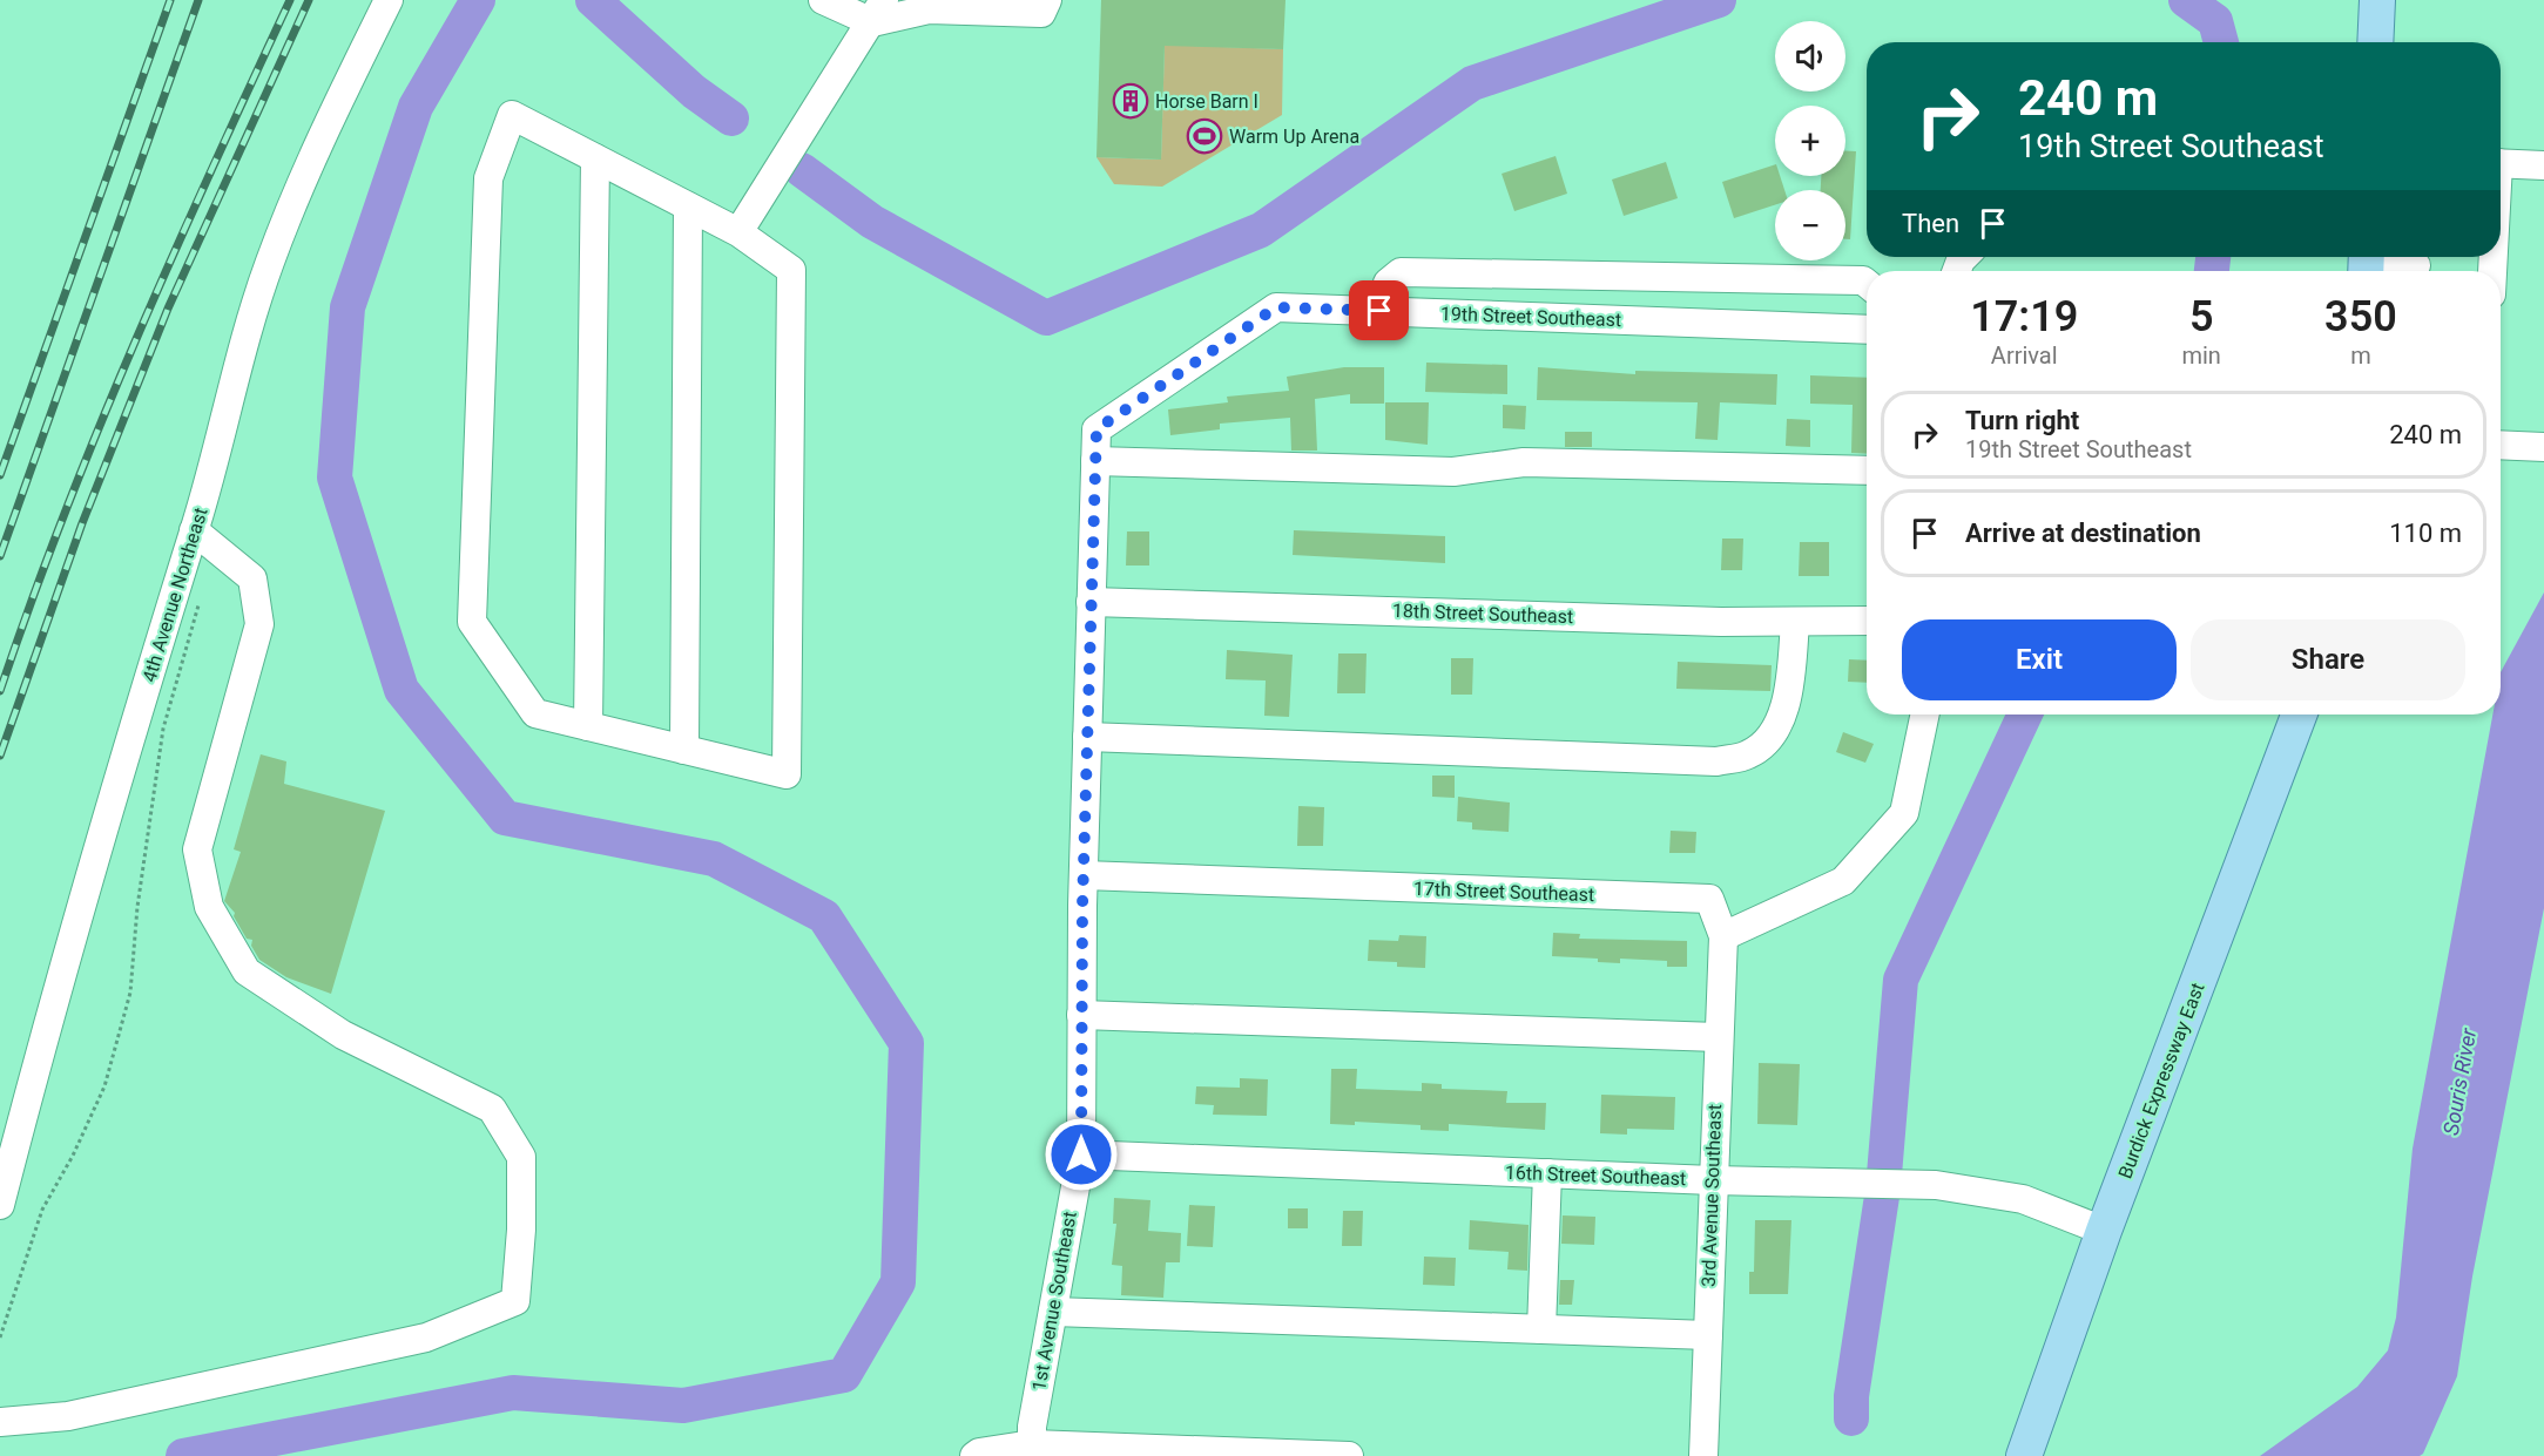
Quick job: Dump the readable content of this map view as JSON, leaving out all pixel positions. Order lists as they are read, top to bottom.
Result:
{
  "streets": {
    "main road": ["Burdick Expressway East"],
    "street": [
      "19th Street Southeast",
      "4th Avenue Northeast",
      "18th Street Southeast",
      "17th Street Southeast",
      "16th Street Southeast",
      "3rd Avenue Southeast",
      "1st Avenue Southeast"
    ]
  },
  "crossings": [
    ["19th Street Southeast", "1st Avenue Southeast"],
    ["18th Street Southeast", "1st Avenue Southeast"],
    ["17th Street Southeast", "3rd Avenue Southeast"],
    ["17th Street Southeast", "1st Avenue Southeast"],
    ["Burdick Expressway East", "16th Street Southeast"],
    ["16th Street Southeast", "3rd Avenue Southeast"],
    ["16th Street Southeast", "1st Avenue Southeast"]
  ],
  "water": ["Souris River"],
  "places": {
    "building": ["Horse Barn I"],
    "sports": ["Warm Up Arena"]
  },
  "page": {
    "map_buttons": ["+", "−"],
    "turn": ["240 m", "19th Street Southeast"],
    "then": "Then",
    "eta": [
      "17:19",
      "Arrival",
      "5",
      "min",
      "350",
      "m"
    ],
    "list": [
      {
        "name": "Turn right",
        "note": "19th Street Southeast",
        "value": "240 m"
      },
      {
        "name": "Arrive at destination",
        "value": "110 m"
      }
    ],
    "buttons": ["Exit", "Share"]
  }
}
